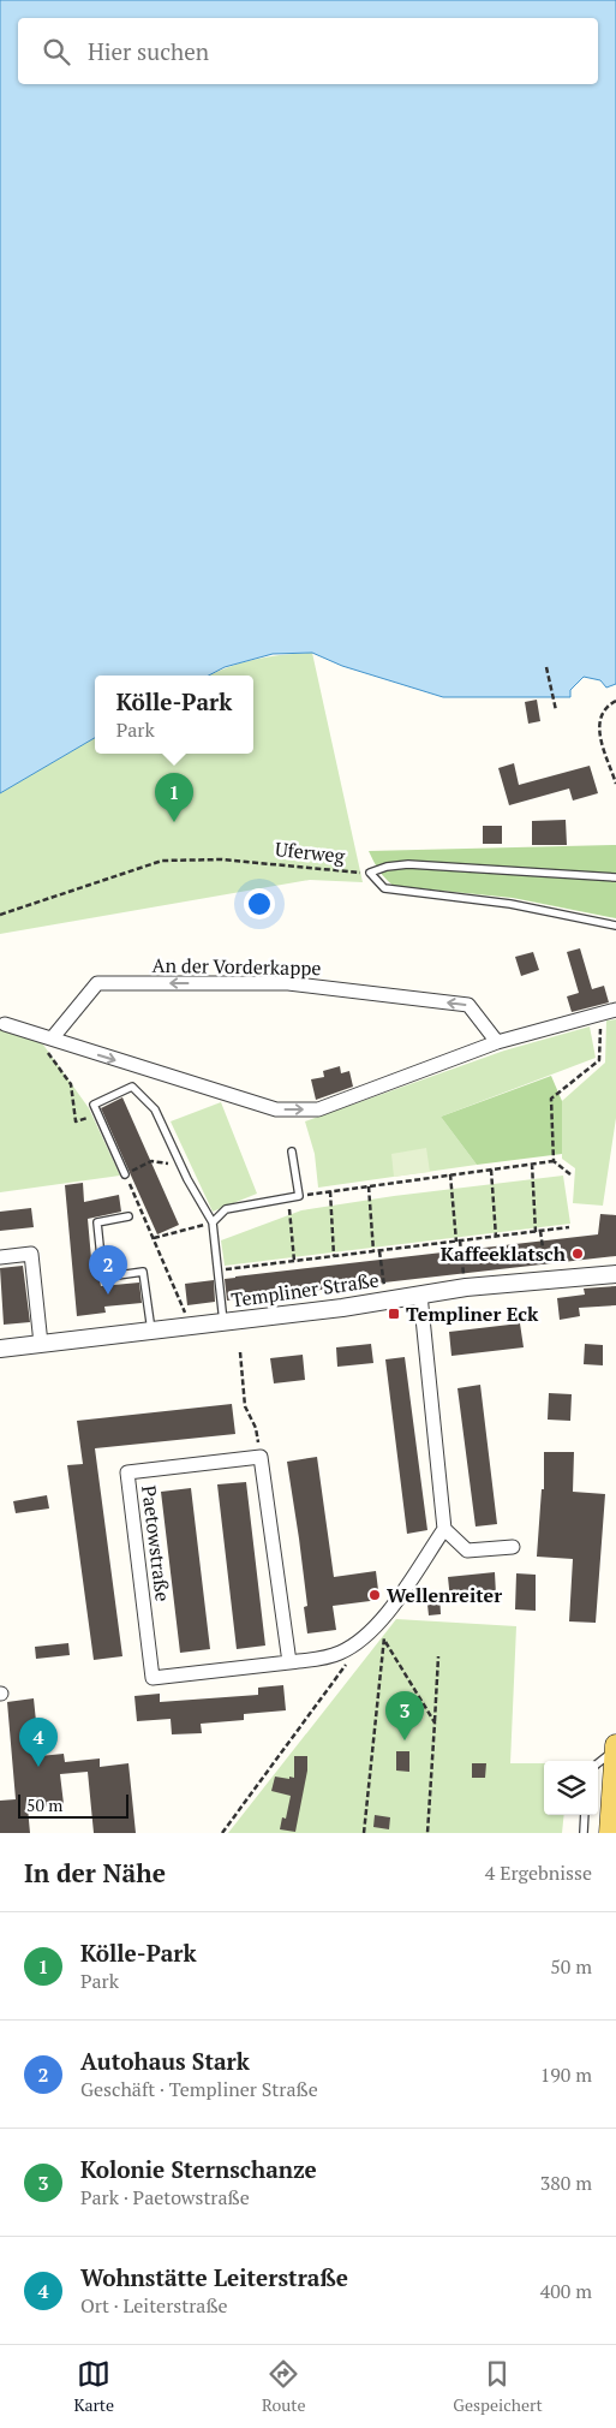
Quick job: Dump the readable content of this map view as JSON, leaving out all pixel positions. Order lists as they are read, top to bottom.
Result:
{
  "streets": {
    "street": ["An der Vorderkappe", "Templiner Straße", "Paetowstraße"],
    "lane": ["Uferweg"]
  },
  "places": {
    "other": ["Kaffeeklatsch", "Wellenreiter"],
    "transit": ["Templiner Eck"]
  },
  "scale_bar": "50 m",
  "page": {
    "search": "Hier suchen",
    "popup": ["Kölle-Park", "Park"],
    "pins": [
      "1",
      "2",
      "3",
      "4"
    ],
    "scale": "50 m",
    "heading": ["In der Nähe", "4 Ergebnisse"],
    "list": [
      {
        "mark": "1",
        "name": "Kölle-Park",
        "note": "Park",
        "value": "50 m"
      },
      {
        "mark": "2",
        "name": "Autohaus Stark",
        "note": "Geschäft · Templiner Straße",
        "value": "190 m"
      },
      {
        "mark": "3",
        "name": "Kolonie Sternschanze",
        "note": "Park · Paetowstraße",
        "value": "380 m"
      },
      {
        "mark": "4",
        "name": "Wohnstätte Leiterstraße",
        "note": "Ort · Leiterstraße",
        "value": "400 m"
      }
    ],
    "nav": ["Karte", "Route", "Gespeichert"]
  }
}
